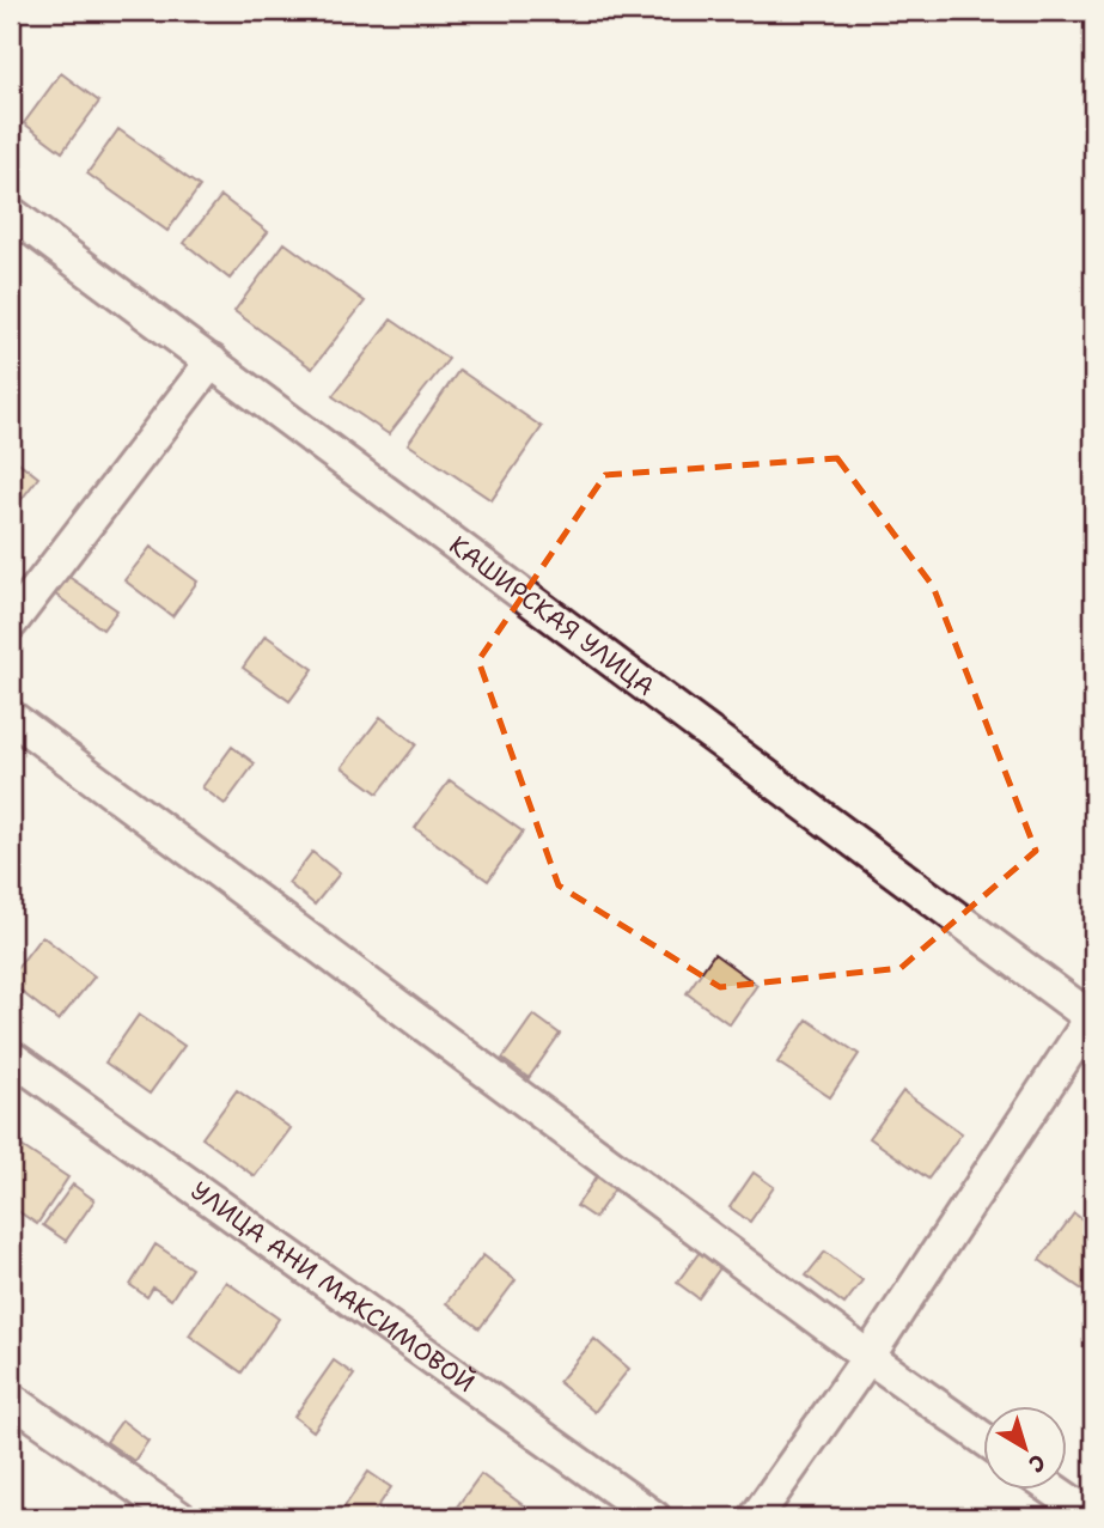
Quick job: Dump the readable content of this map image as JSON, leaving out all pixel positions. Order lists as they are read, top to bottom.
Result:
{
  "streets": {
    "street": ["КАШИРСКАЯ УЛИЦА", "УЛИЦА АНИ МАКСИМОВОЙ"]
  },
  "north": "bottom right"
}
